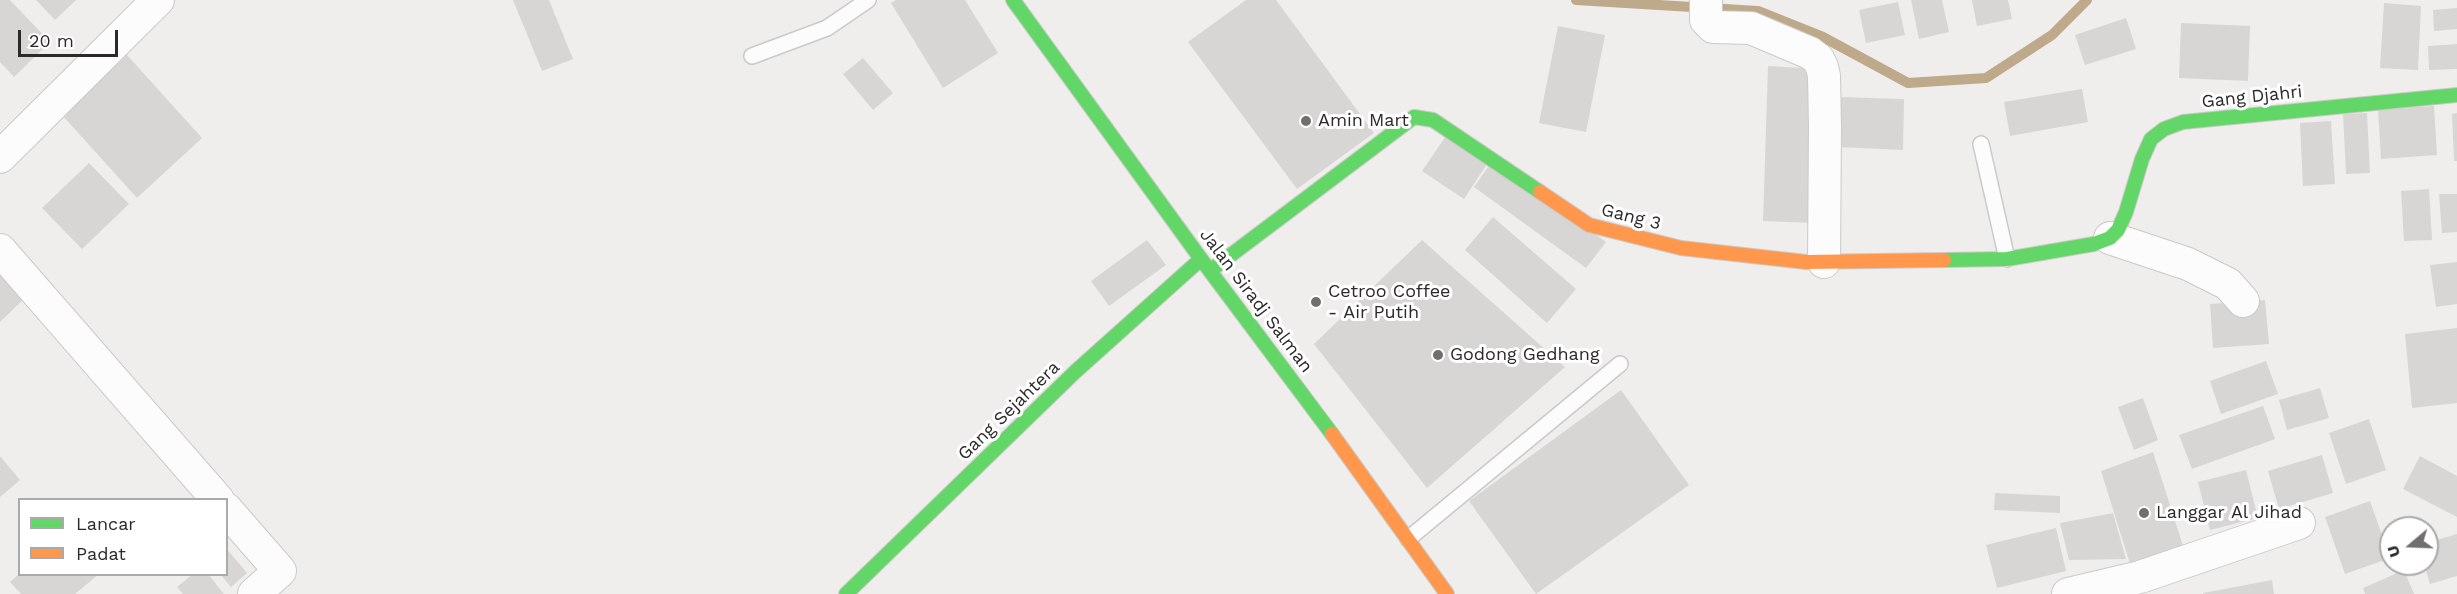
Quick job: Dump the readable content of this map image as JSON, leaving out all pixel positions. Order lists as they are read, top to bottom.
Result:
{
  "streets": {
    "street": [
      "Gang Djahri",
      "Gang 3",
      "Jalan Siradj Salman",
      "Gang Sejahtera"
    ]
  },
  "crossings": [
    ["Gang Djahri", "Gang 3"],
    ["Gang 3", "Jalan Siradj Salman"],
    ["Jalan Siradj Salman", "Gang Sejahtera"]
  ],
  "places": [
    "Amin Mart",
    "Cetroo Coffee - Air Putih",
    "Godong Gedhang",
    "Langgar Al Jihad"
  ],
  "legend": ["Lancar", "Padat"],
  "scale_bar": "20 m",
  "north": "left"
}
